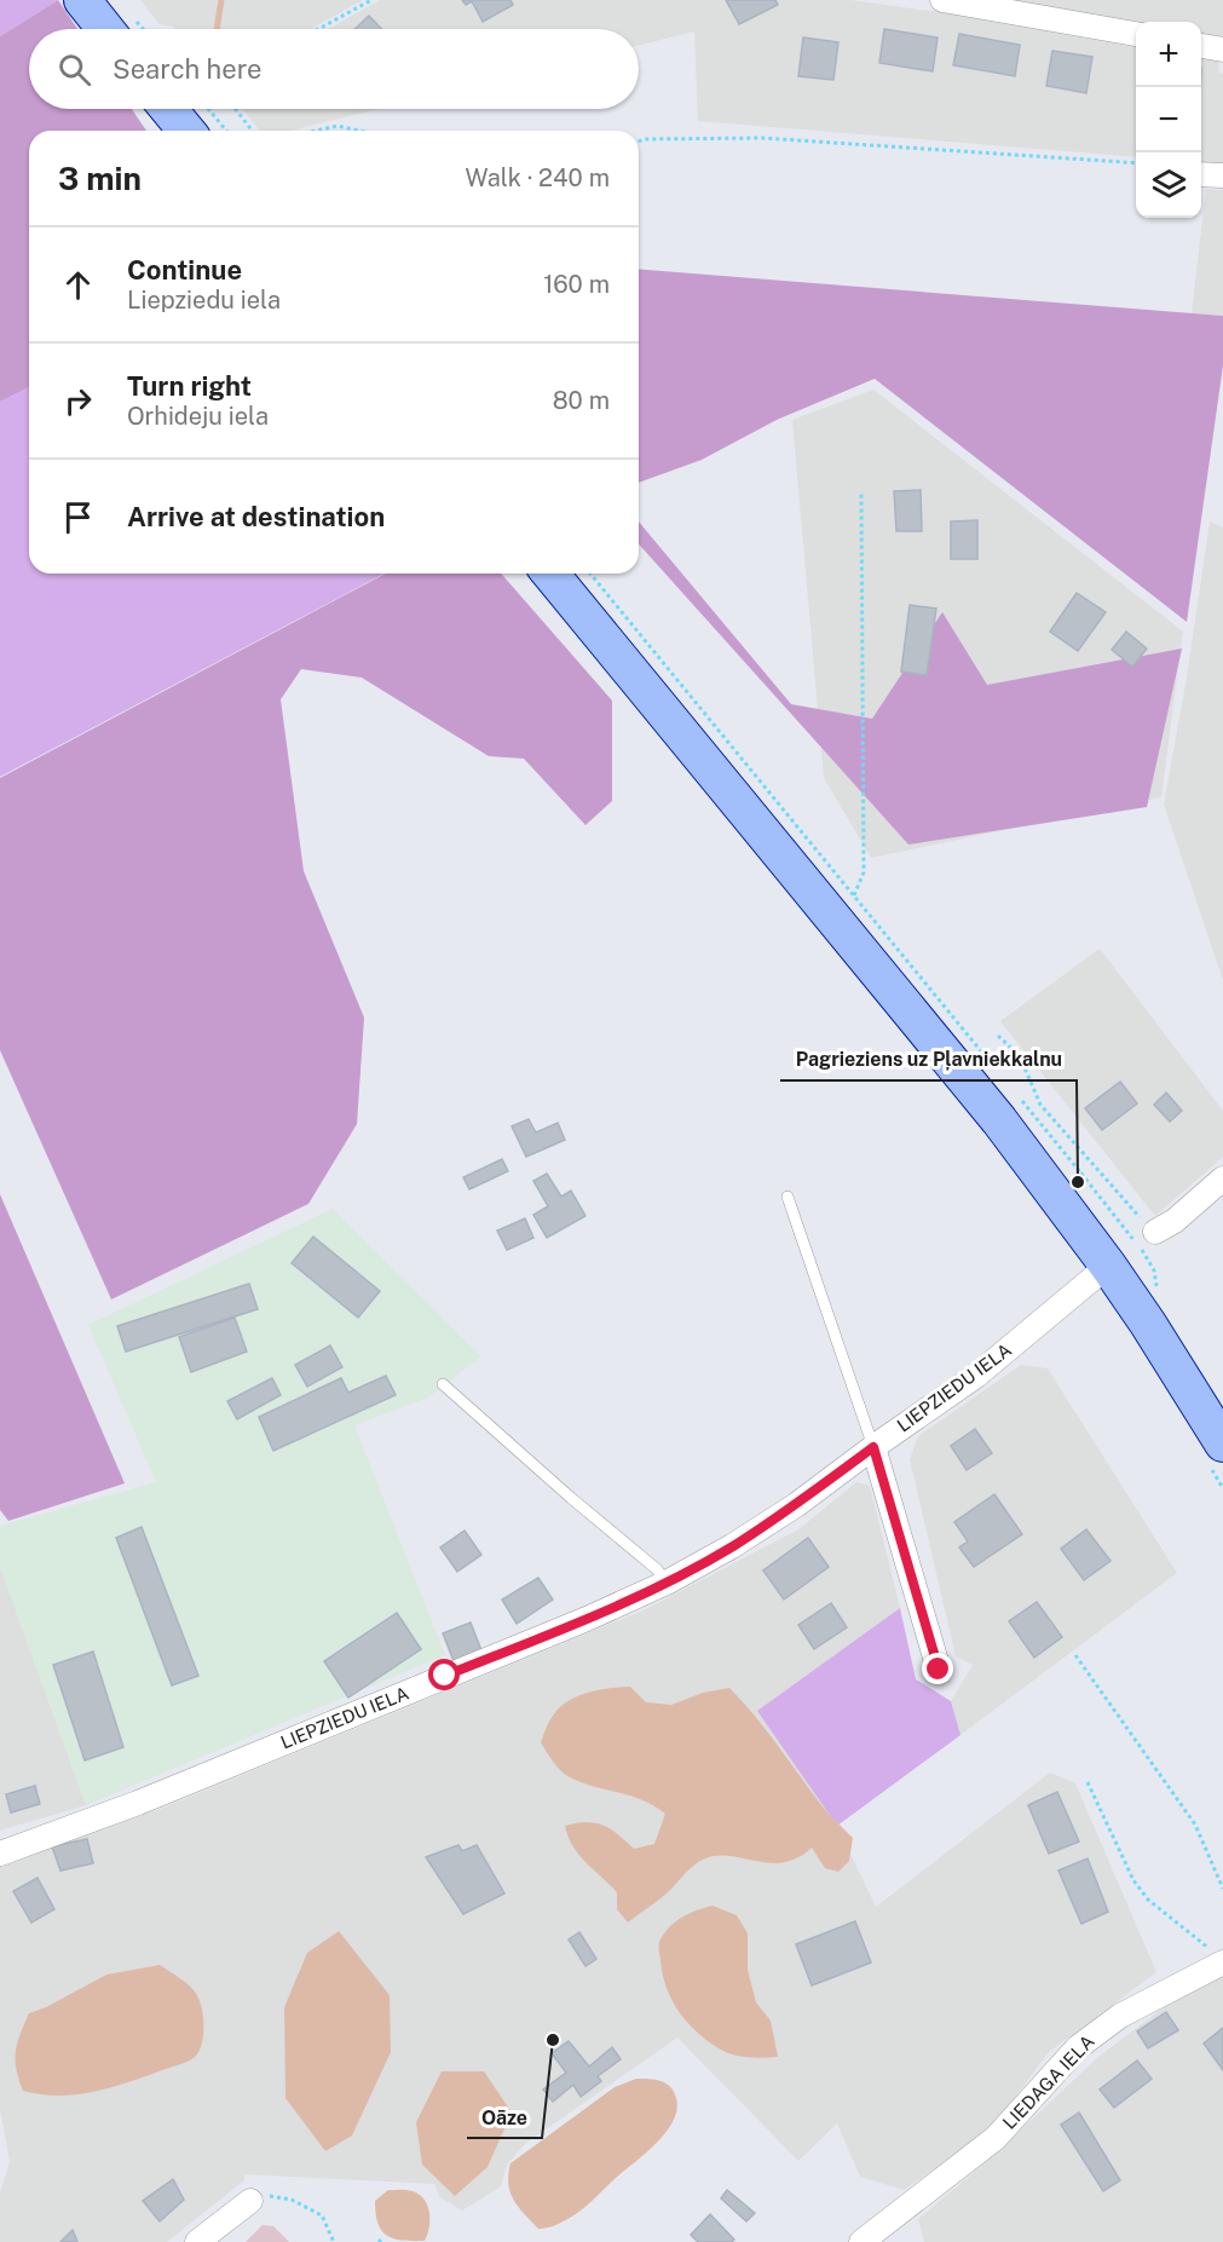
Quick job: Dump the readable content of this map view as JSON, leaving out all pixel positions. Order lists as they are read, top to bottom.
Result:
{
  "streets": {
    "street": ["LIEPZIEDU IELA", "LIEDAGA IELA"]
  },
  "places": ["Pagrieziens uz Pļavniekkalnu", "Oāze"],
  "page": {
    "map_buttons": ["+", "−"],
    "search": "Search here",
    "heading": ["3 min", "Walk · 240 m"],
    "list": [
      ["Continue", "Liepziedu iela", "160 m"],
      ["Turn right", "Orhideju iela", "80 m"],
      "Arrive at destination"
    ]
  }
}
